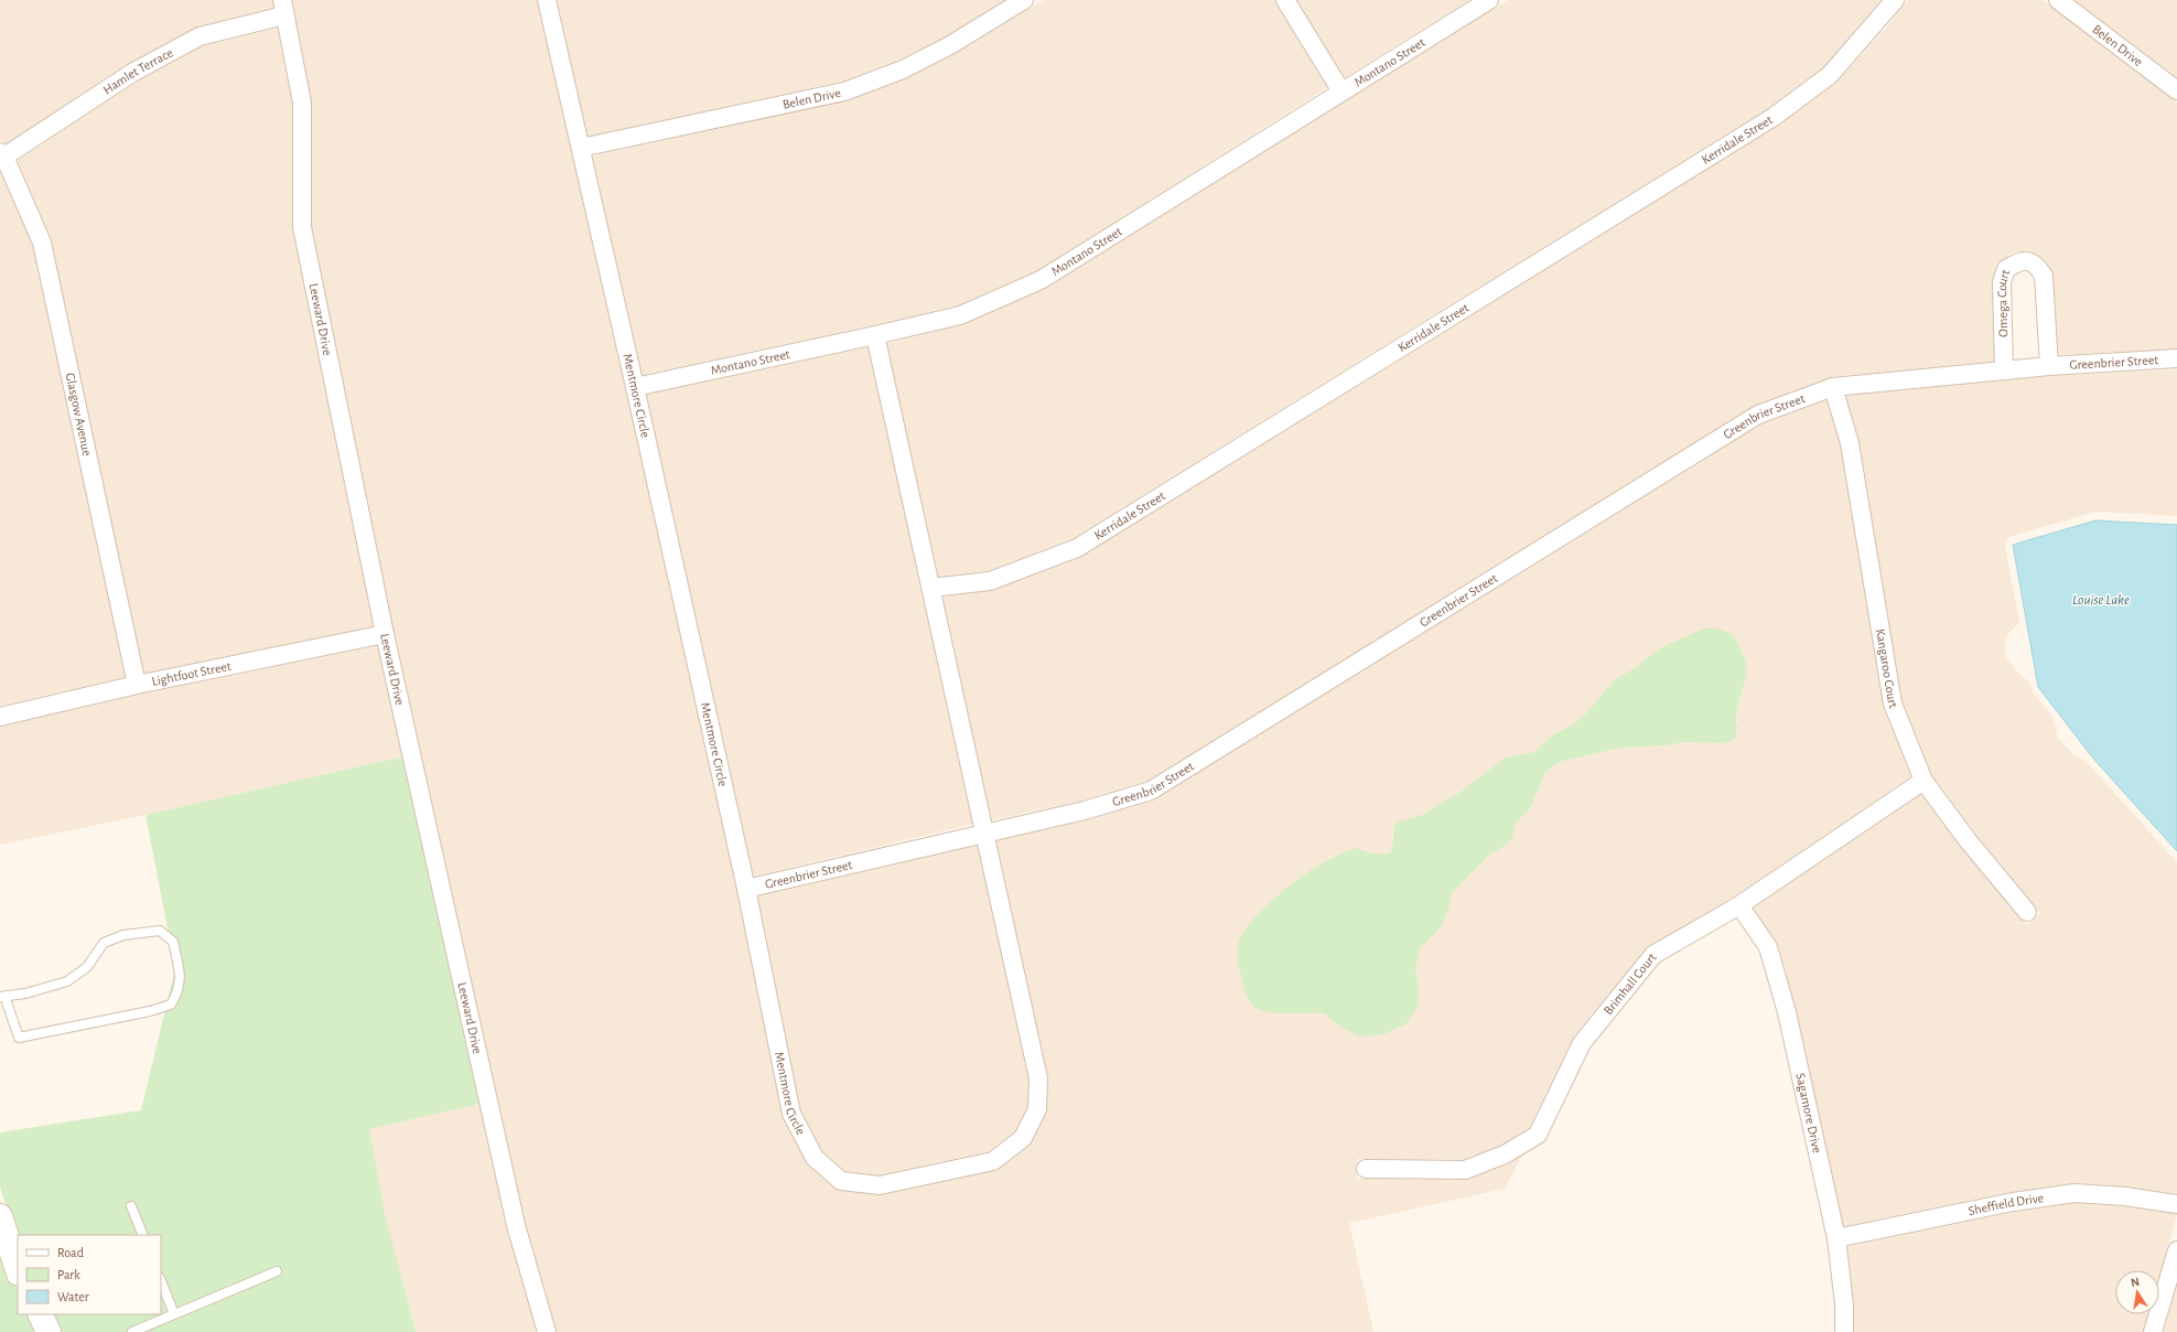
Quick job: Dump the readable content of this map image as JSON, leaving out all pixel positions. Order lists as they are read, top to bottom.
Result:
{
  "streets": {
    "street": [
      "Belen Drive",
      "Montano Street",
      "Hamlet Terrace",
      "Kerridale Street",
      "Omega Court",
      "Leeward Drive",
      "Greenbrier Street",
      "Mentmore Circle",
      "Glasgow Avenue",
      "Kangaroo Court",
      "Lightfoot Street",
      "Brimhall Court",
      "Sagamore Drive",
      "Sheffield Drive"
    ]
  },
  "crossings": [
    ["Belen Drive", "Mentmore Circle"],
    ["Montano Street", "Mentmore Circle"],
    ["Hamlet Terrace", "Leeward Drive"],
    ["Hamlet Terrace", "Glasgow Avenue"],
    ["Kerridale Street", "Mentmore Circle"],
    ["Omega Court", "Greenbrier Street"],
    ["Leeward Drive", "Lightfoot Street"],
    ["Greenbrier Street", "Mentmore Circle"],
    ["Greenbrier Street", "Kangaroo Court"],
    ["Glasgow Avenue", "Lightfoot Street"],
    ["Kangaroo Court", "Brimhall Court"],
    ["Brimhall Court", "Sagamore Drive"],
    ["Sagamore Drive", "Sheffield Drive"]
  ],
  "water": ["Louise Lake"],
  "legend": ["Road", "Park", "Water"],
  "north": "top"
}
